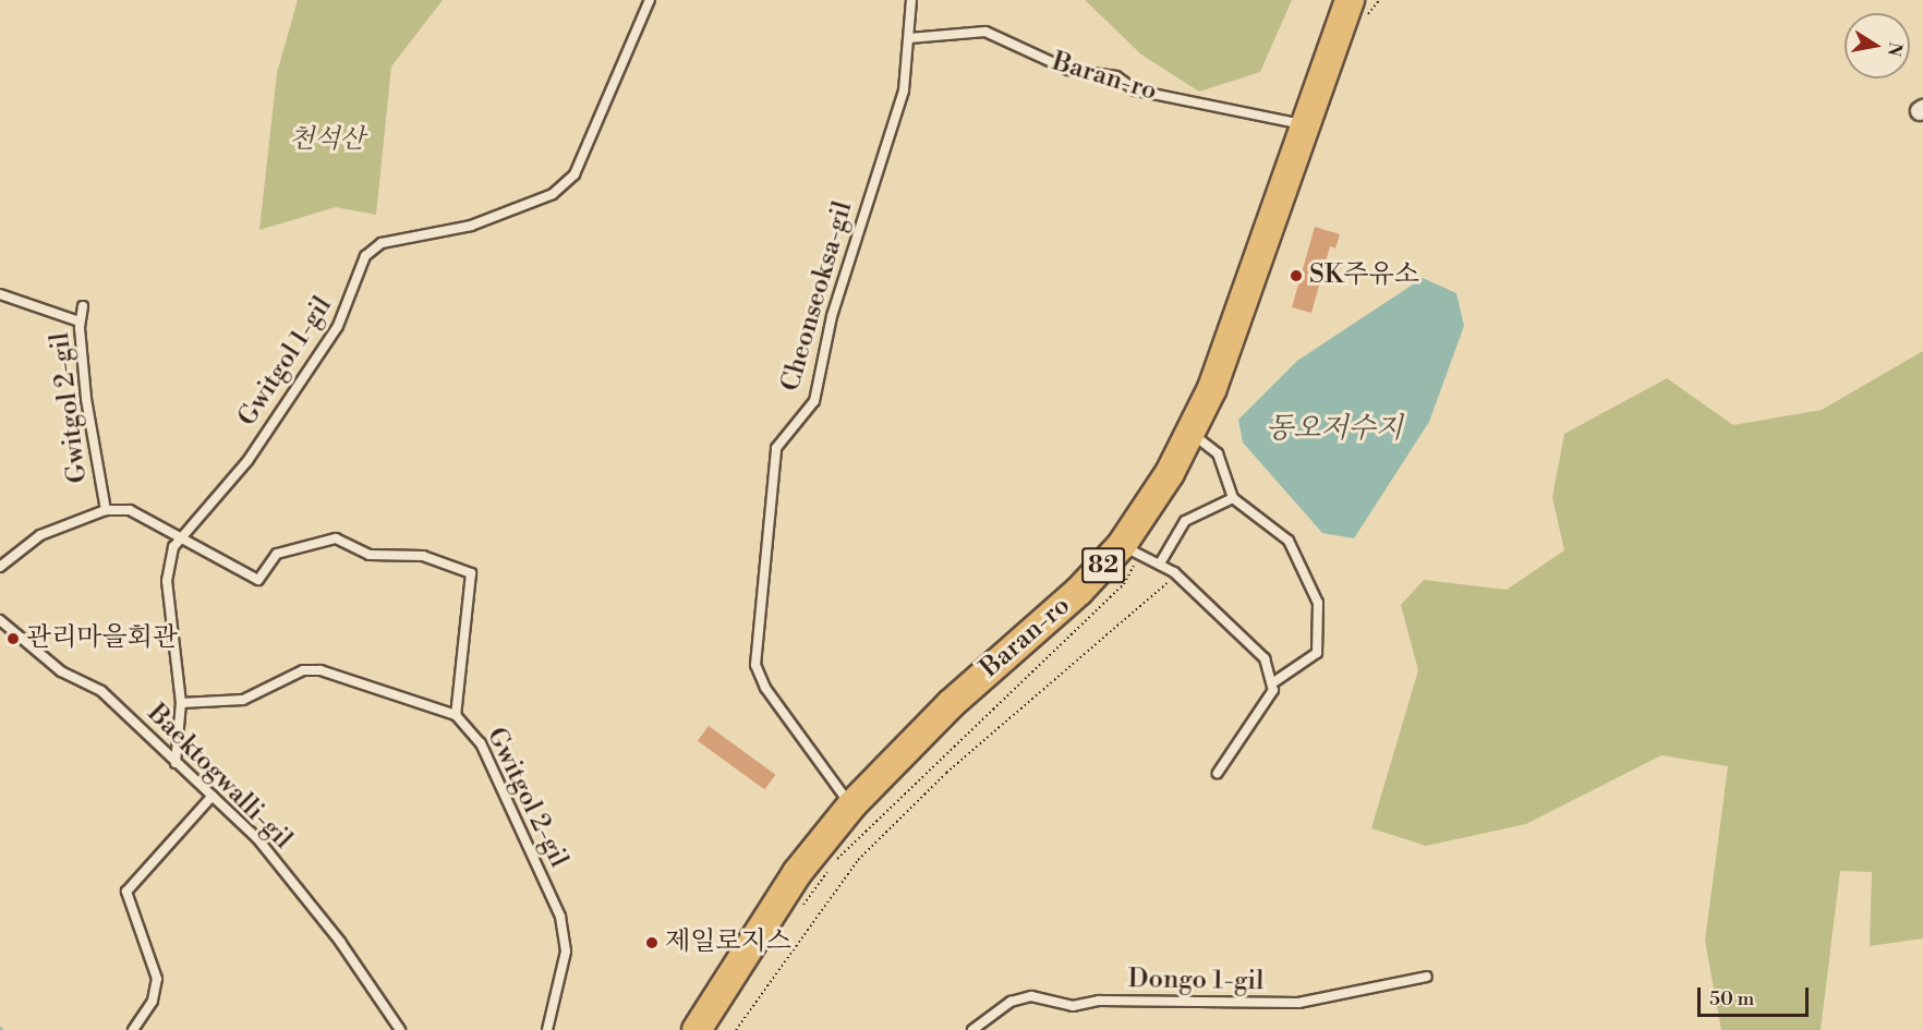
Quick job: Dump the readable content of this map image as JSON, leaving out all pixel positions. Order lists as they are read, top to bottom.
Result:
{
  "streets": {
    "main road": ["Baran-ro", "82"],
    "lane": [
      "Cheonseoksa-gil",
      "Gwitgol 1-gil",
      "Gwitgol 2-gil",
      "Baektogwalli-gil",
      "Dongo 1-gil"
    ]
  },
  "crossings": [
    ["Baran-ro", "Cheonseoksa-gil"],
    ["Gwitgol 1-gil", "Gwitgol 2-gil"],
    ["Gwitgol 1-gil", "Baektogwalli-gil"]
  ],
  "water": ["동오저수지"],
  "parks": ["천석산"],
  "places": ["SK주유소", "관리마을회관", "제일로지스"],
  "scale_bar": "50 m",
  "north": "right"
}
